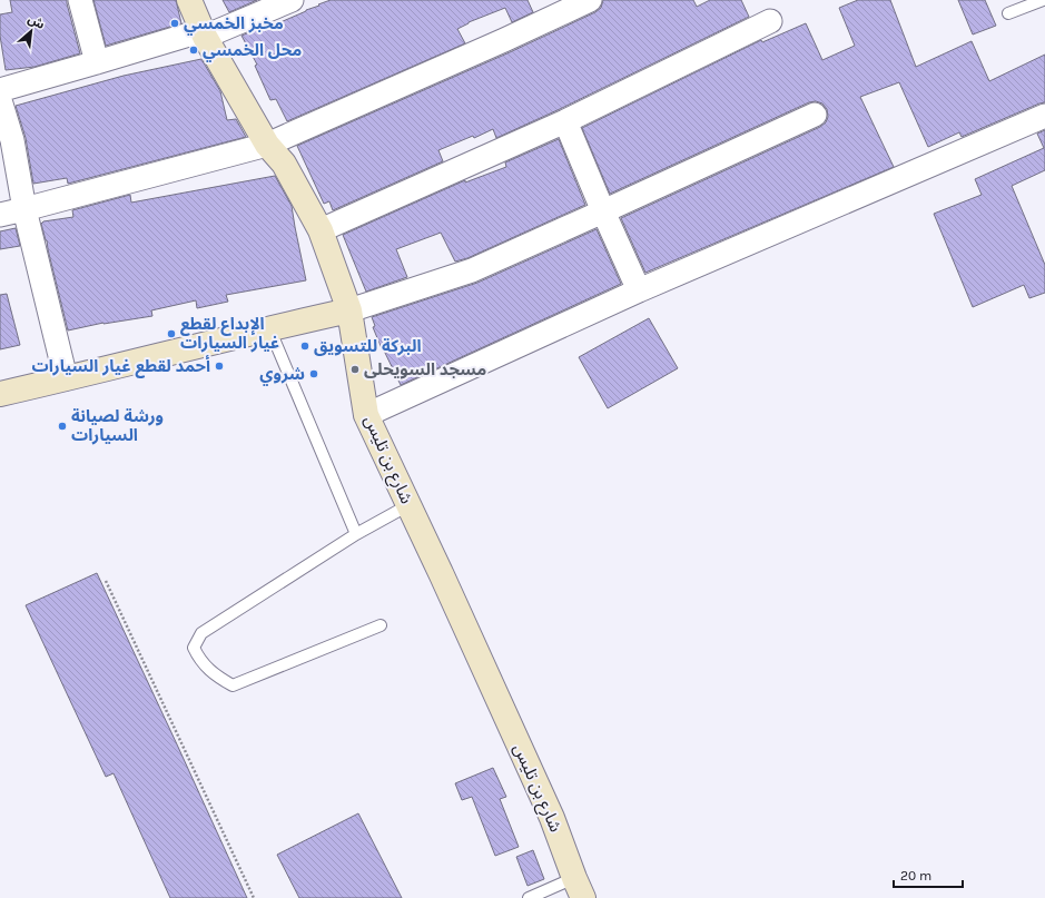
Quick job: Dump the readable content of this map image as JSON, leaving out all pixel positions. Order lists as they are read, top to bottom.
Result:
{
  "streets": {
    "street": ["شارع بن تليس"]
  },
  "places": [
    "مخبز الخمسي",
    "محل الخمسي",
    "الإبداع لقطع غيار السيارات",
    "البركة للتسويق",
    "أحمد لقطع غيار السيارات",
    "مسجد السويحلى",
    "شروي",
    "ورشة لصيانة السيارات"
  ],
  "scale_bar": "20 m",
  "north": "top right"
}
